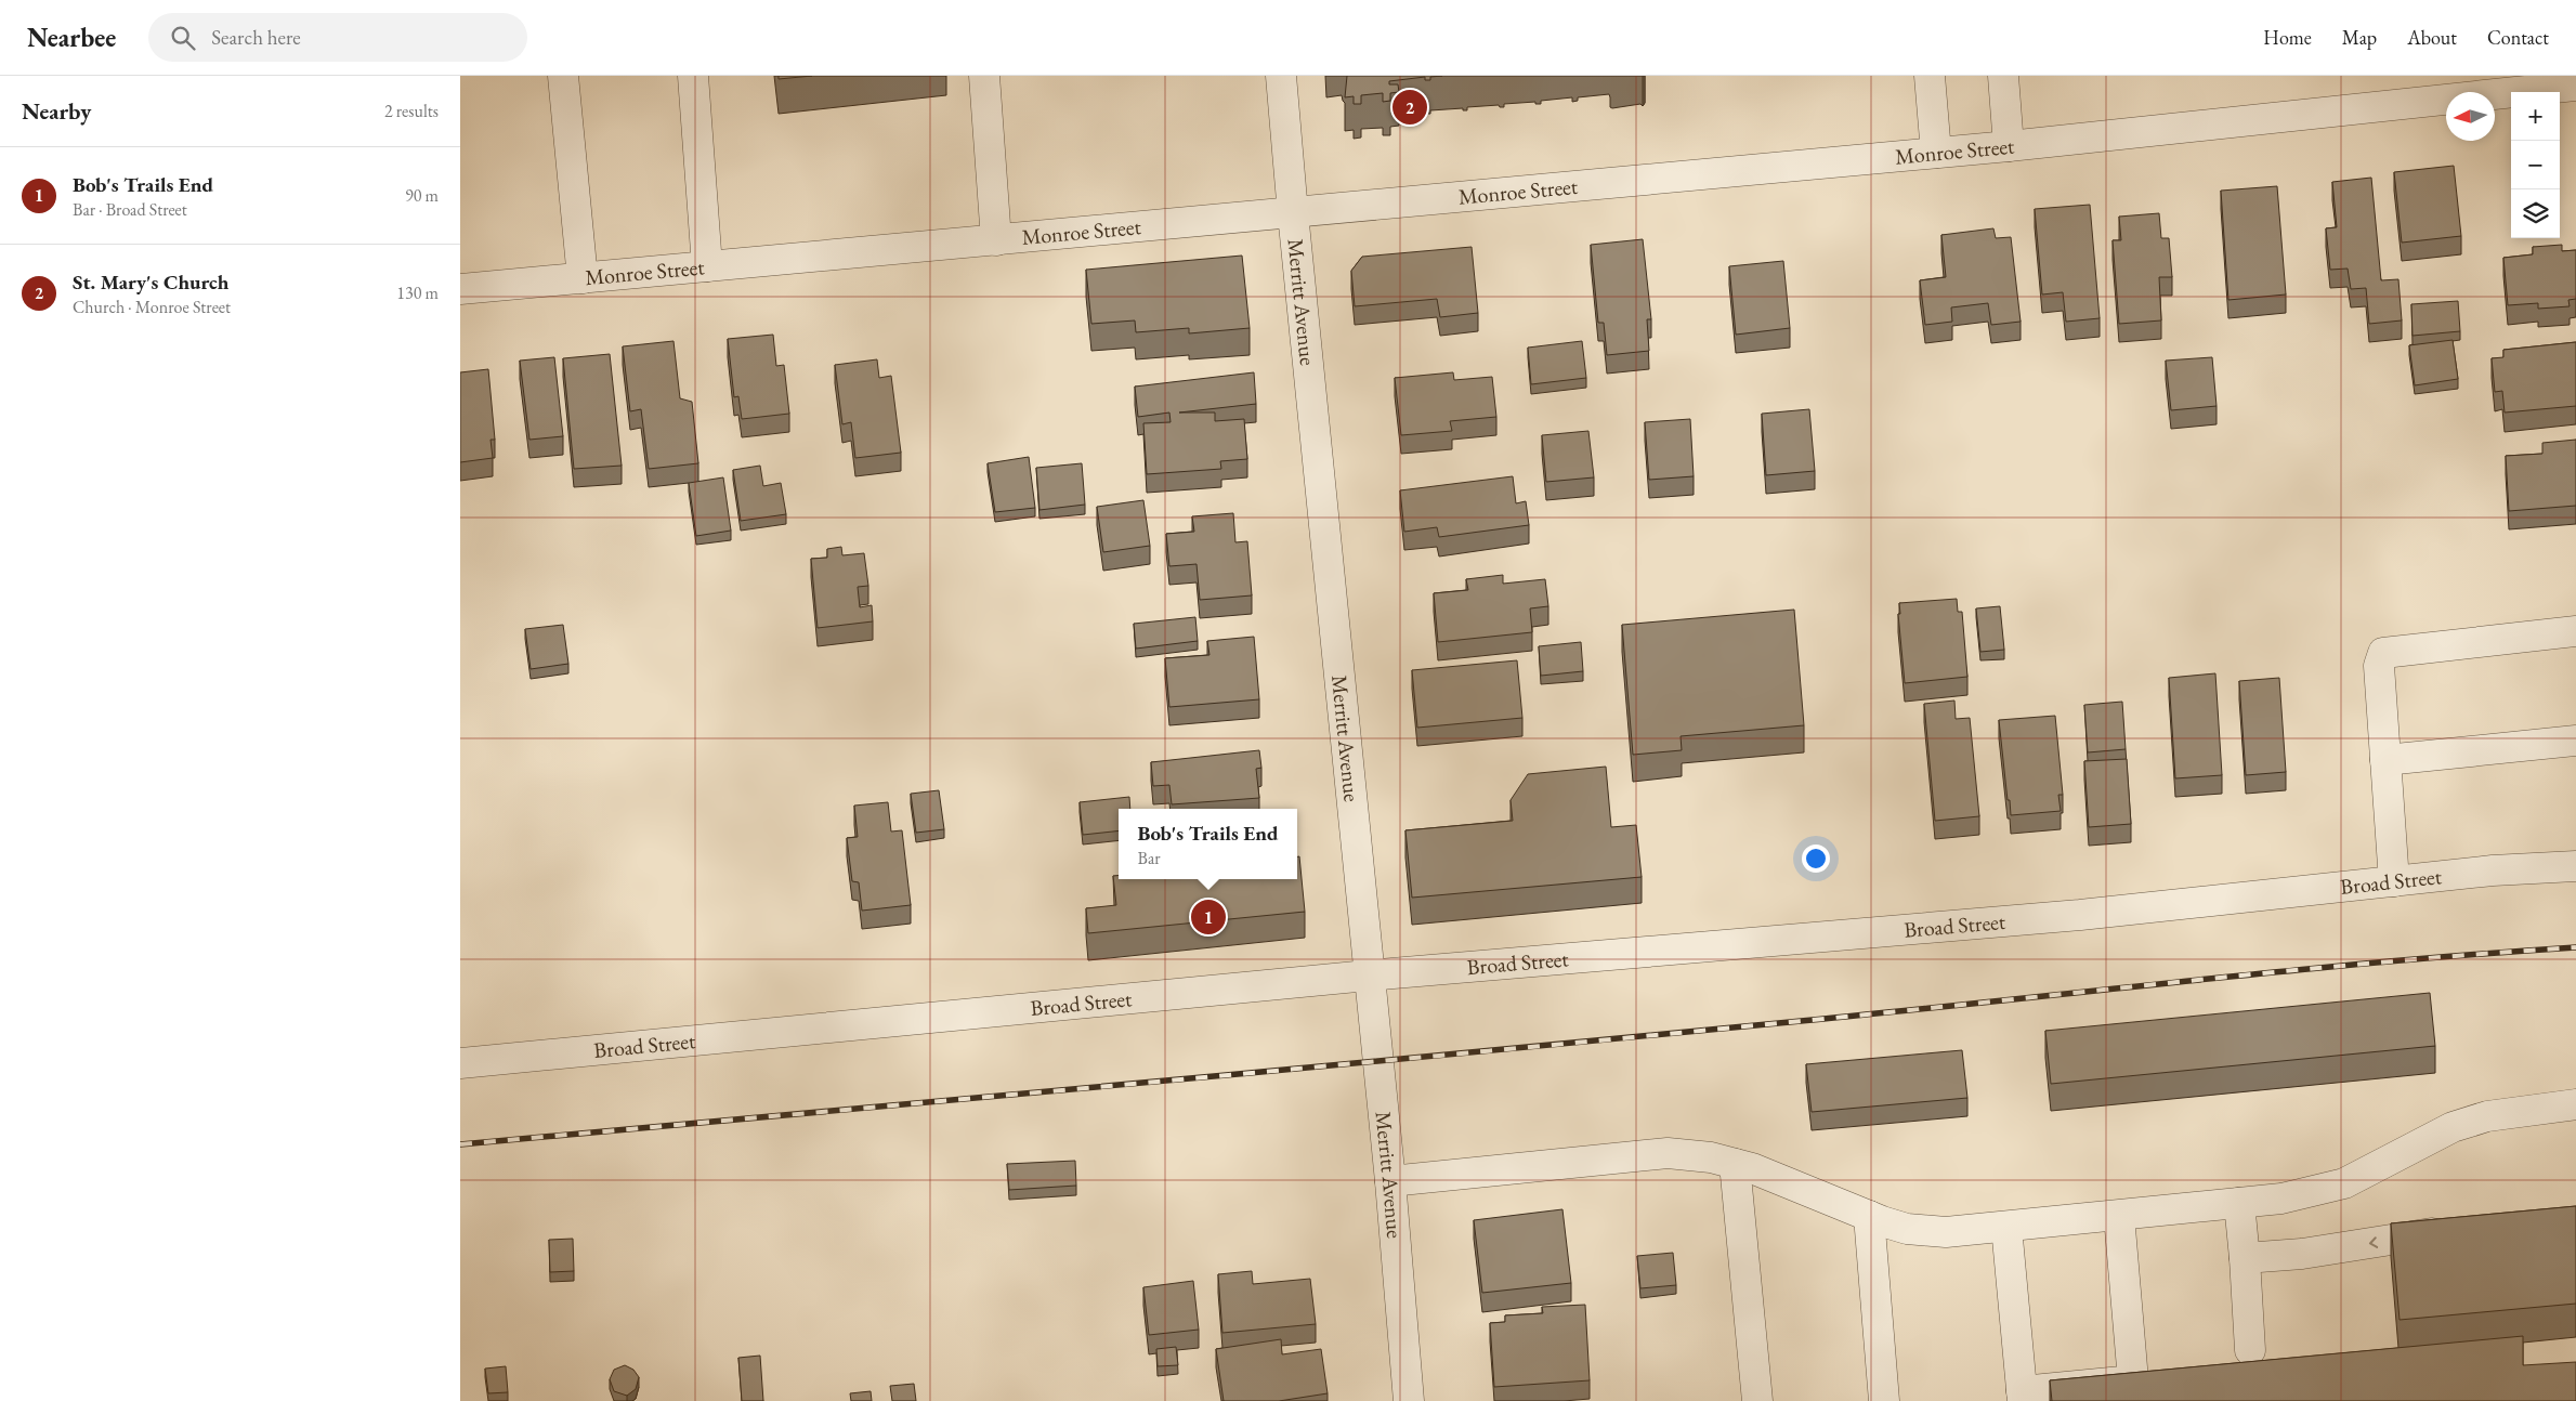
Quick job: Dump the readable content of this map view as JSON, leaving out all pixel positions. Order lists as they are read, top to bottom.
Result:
{
  "streets": {
    "street": ["Monroe Street", "Merritt Avenue", "Broad Street"]
  },
  "crossings": [
    ["Monroe Street", "Merritt Avenue"],
    ["Merritt Avenue", "Broad Street"]
  ],
  "north": "left",
  "page": {
    "header": "Nearbee",
    "search": "Search here",
    "nav": [
      "Home",
      "Map",
      "About",
      "Contact"
    ],
    "heading": ["Nearby", "2 results"],
    "pins": ["2", "1"],
    "map_buttons": ["+", "−"],
    "list": [
      {
        "mark": "1",
        "name": "Bob's Trails End",
        "note": "Bar · Broad Street",
        "value": "90 m"
      },
      {
        "mark": "2",
        "name": "St. Mary's Church",
        "note": "Church · Monroe Street",
        "value": "130 m"
      }
    ],
    "popup": ["Bob's Trails End", "Bar"]
  }
}
